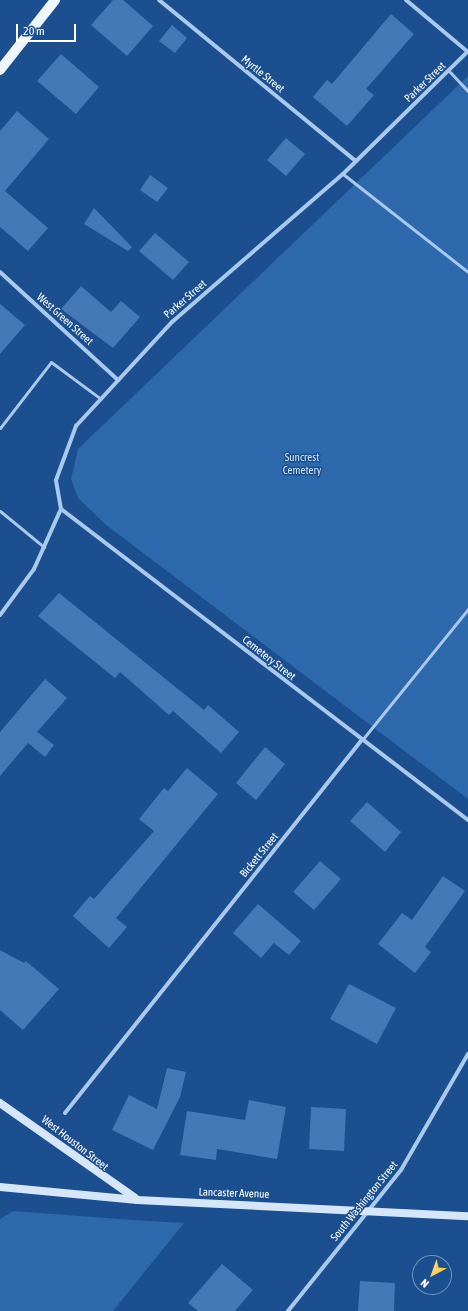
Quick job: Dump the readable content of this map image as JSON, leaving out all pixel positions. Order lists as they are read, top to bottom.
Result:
{
  "streets": {
    "main road": ["West Houston Street", "Lancaster Avenue"],
    "street": [
      "Myrtle Street",
      "Parker Street",
      "West Green Street",
      "Cemetery Street",
      "Bickett Street",
      "South Washington Street"
    ]
  },
  "crossings": [
    ["Myrtle Street", "Parker Street"],
    ["Parker Street", "West Green Street"],
    ["Parker Street", "Cemetery Street"],
    ["Cemetery Street", "Bickett Street"],
    ["West Houston Street", "Lancaster Avenue"],
    ["Lancaster Avenue", "South Washington Street"]
  ],
  "parks": ["Suncrest Cemetery"],
  "scale_bar": "20 m",
  "north": "bottom left"
}
